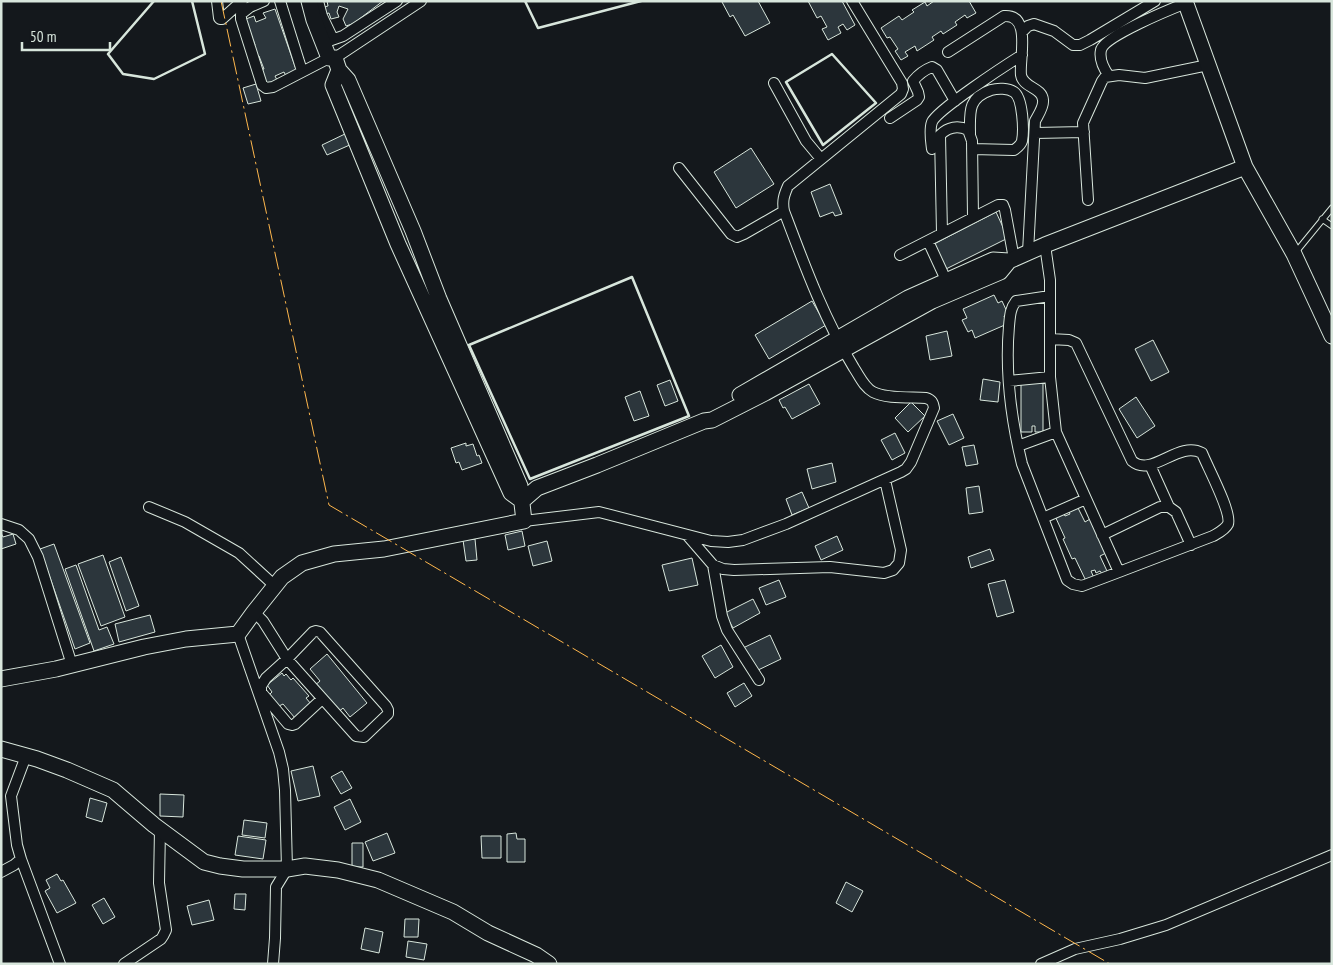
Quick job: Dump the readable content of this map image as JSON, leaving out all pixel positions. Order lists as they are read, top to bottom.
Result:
{
  "scale_bar": "50 m"
}
